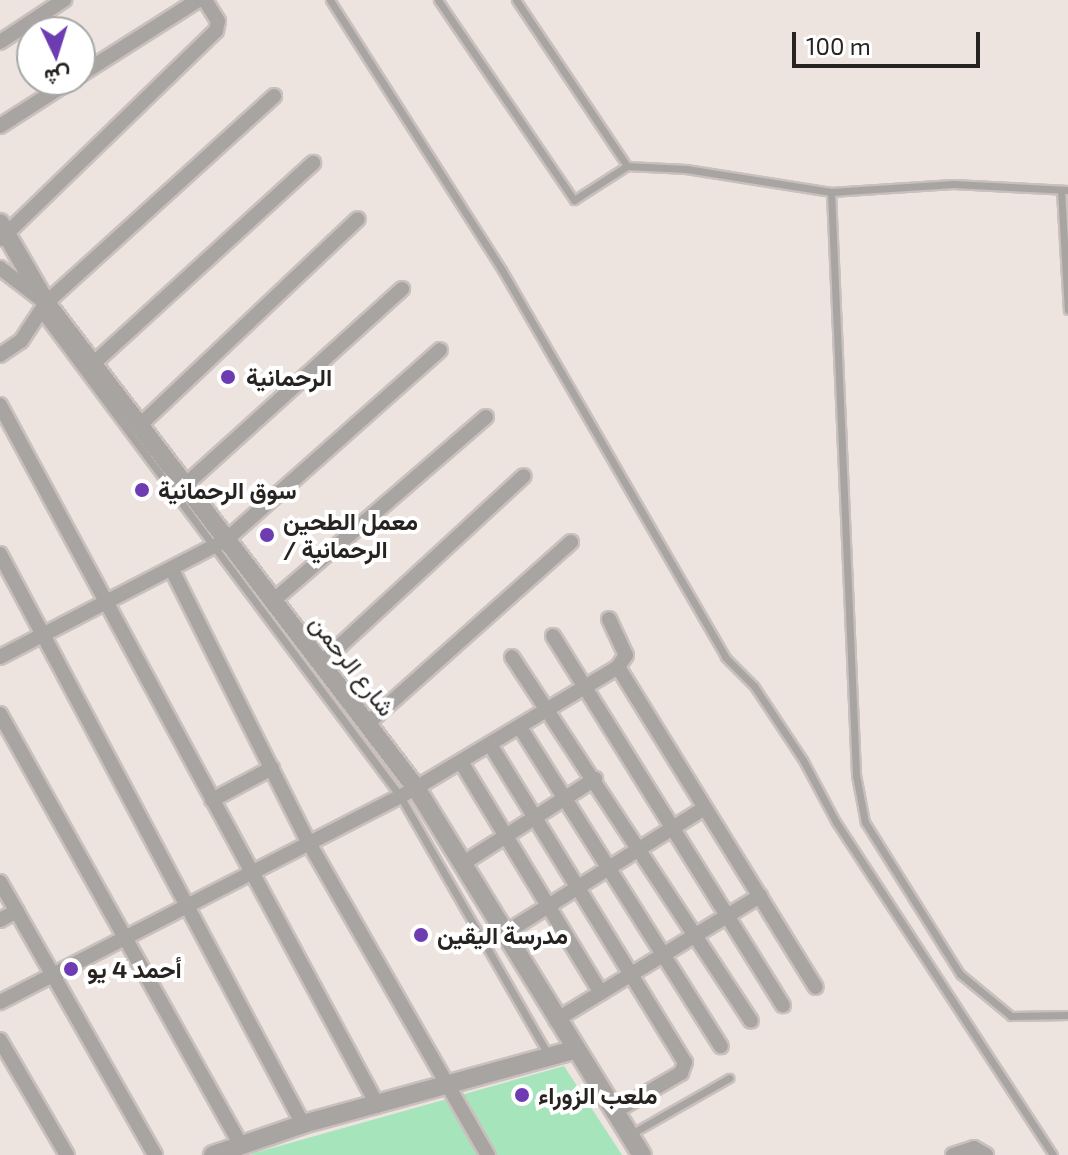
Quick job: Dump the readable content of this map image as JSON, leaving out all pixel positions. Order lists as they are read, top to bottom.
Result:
{
  "streets": {
    "street": ["شارع الرحمن"]
  },
  "places": [
    "الرحمانية",
    "سوق الرحمانية",
    "معمل الطحين / الرحمانية",
    "مدرسة اليقين",
    "أحمد 4 يو",
    "ملعب الزوراء"
  ],
  "scale_bar": "100 m",
  "north": "bottom"
}
